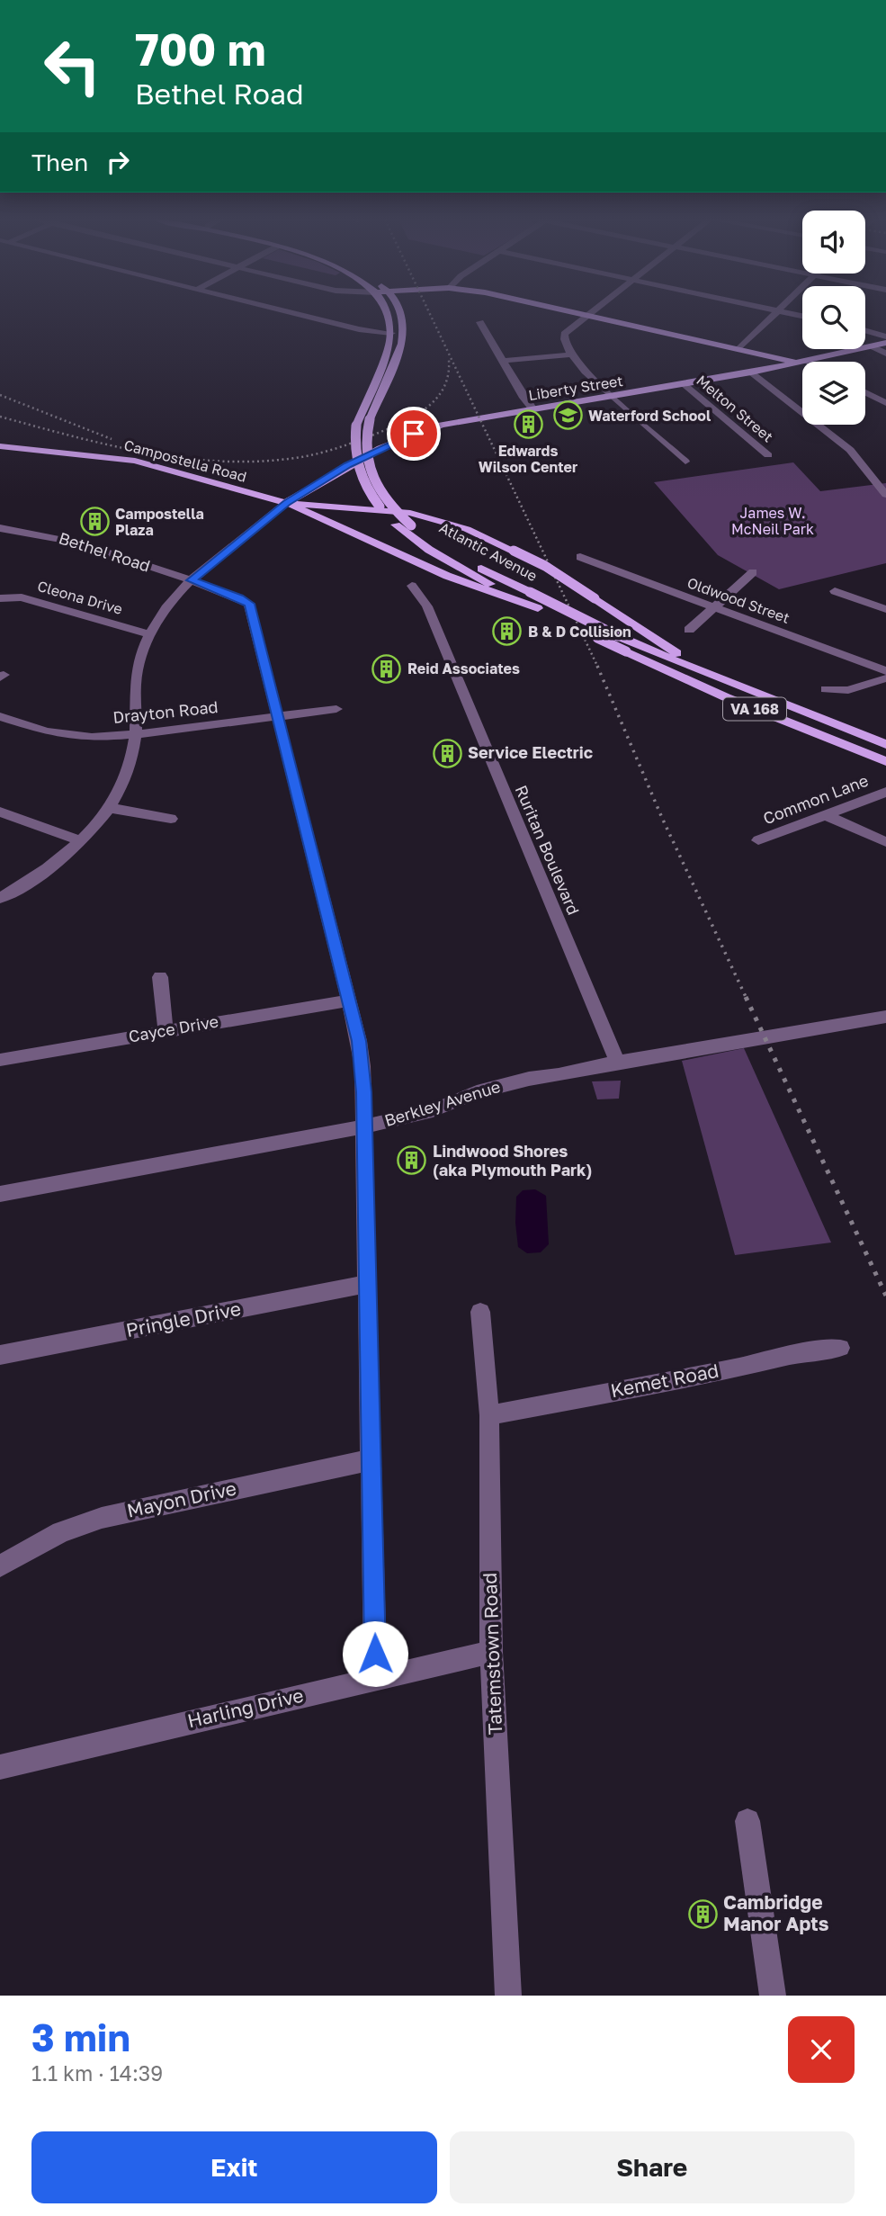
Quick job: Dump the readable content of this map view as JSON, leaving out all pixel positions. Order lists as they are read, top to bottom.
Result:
{
  "streets": {
    "main road": [
      "Liberty Street",
      "Campostella Road",
      "Atlantic Avenue",
      "VA 168"
    ],
    "street": [
      "Melton Street",
      "Bethel Road",
      "Cleona Drive",
      "Oldwood Street",
      "Drayton Road",
      "Common Lane",
      "Ruritan Boulevard",
      "Cayce Drive",
      "Berkley Avenue",
      "Pringle Drive",
      "Kemet Road",
      "Mayon Drive",
      "Tatemstown Road",
      "Harling Drive"
    ]
  },
  "crossings": [
    ["Liberty Street", "Melton Street"],
    ["Liberty Street", "Campostella Road"],
    ["Atlantic Avenue", "VA 168"],
    ["Bethel Road", "Drayton Road"],
    ["Bethel Road", "Cayce Drive"],
    ["Bethel Road", "Berkley Avenue"],
    ["Bethel Road", "Pringle Drive"],
    ["Bethel Road", "Mayon Drive"],
    ["Bethel Road", "Harling Drive"],
    ["Ruritan Boulevard", "Berkley Avenue"],
    ["Kemet Road", "Tatemstown Road"],
    ["Tatemstown Road", "Harling Drive"]
  ],
  "parks": ["James W. McNeil Park"],
  "places": {
    "school or university": ["Waterford School"],
    "building": [
      "Edwards Wilson Center",
      "Campostella Plaza",
      "B & D Collision",
      "Reid Associates",
      "Service Electric",
      "Lindwood Shores (aka Plymouth Park)",
      "Cambridge Manor Apts"
    ]
  },
  "page": {
    "turn": ["700 m", "Bethel Road"],
    "then": "Then",
    "heading": ["3 min", "1.1 km · 14:39"],
    "buttons": ["Exit", "Share"]
  }
}
